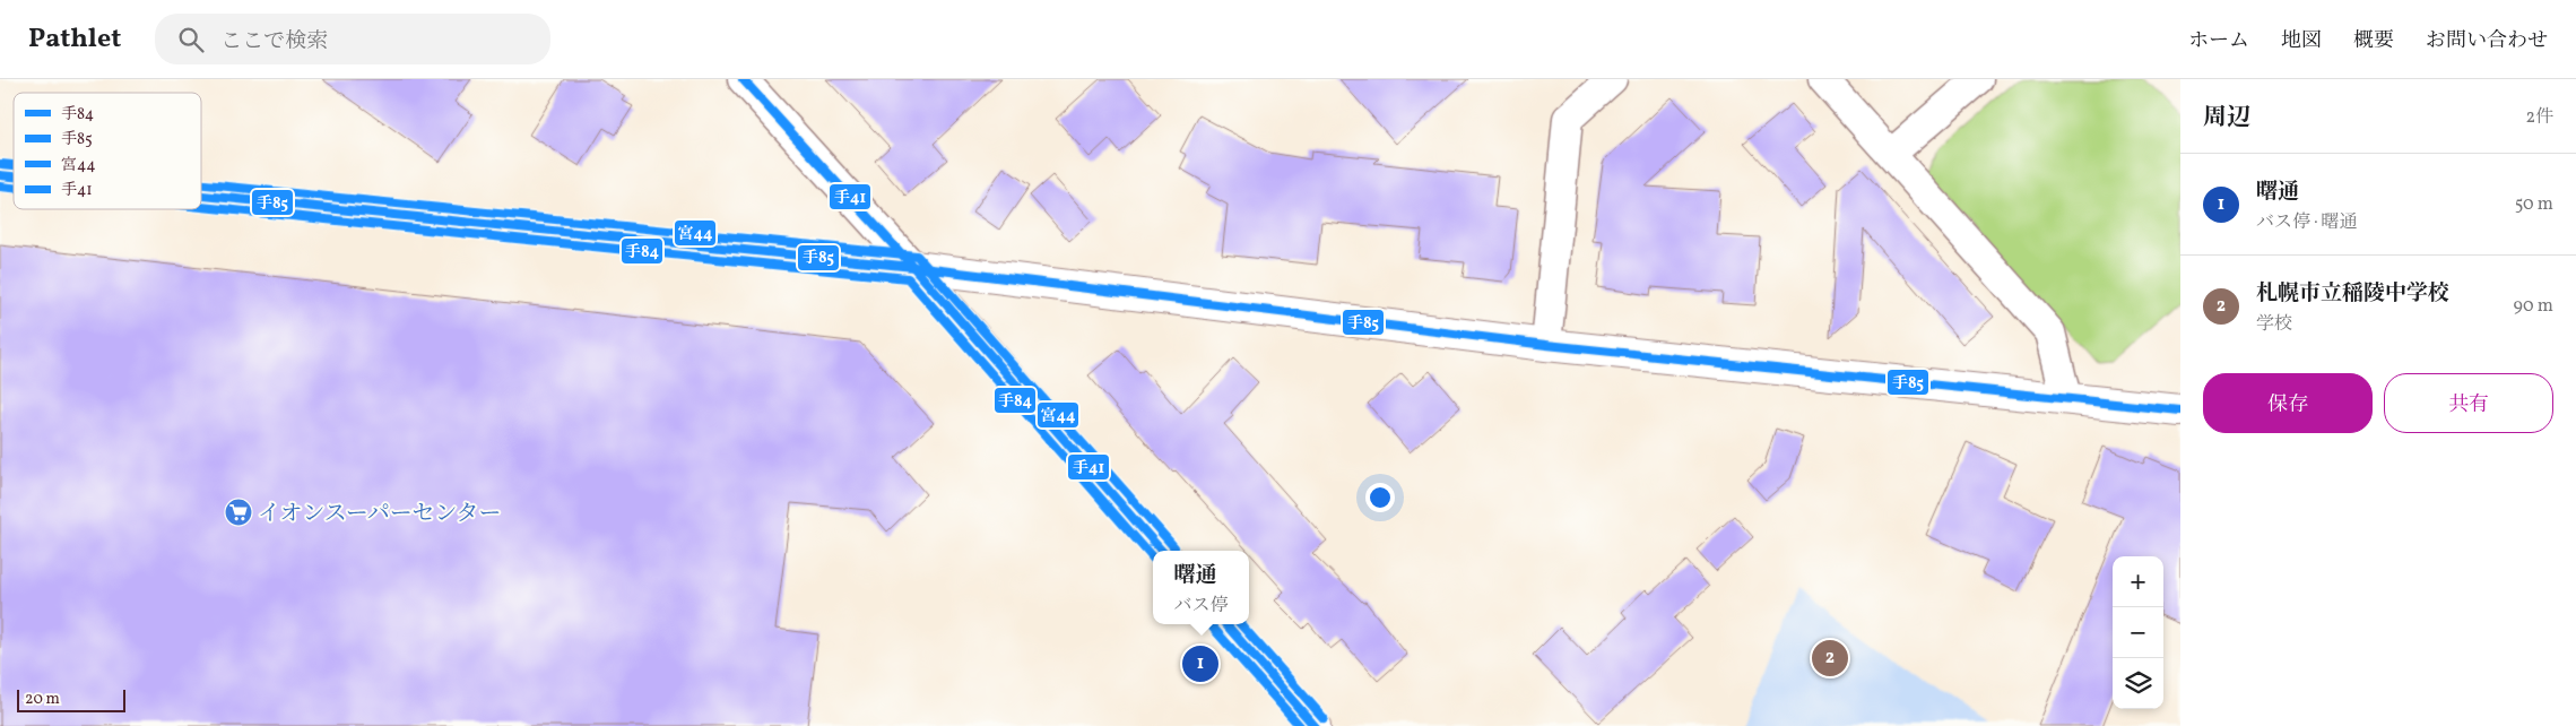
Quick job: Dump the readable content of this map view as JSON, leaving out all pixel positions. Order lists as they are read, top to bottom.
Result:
{
  "places": {
    "supermarket": ["イオンスーパーセンター"]
  },
  "lines": [
    "transit line 手41",
    "transit line 宮44",
    "transit line 手85",
    "transit line 手84"
  ],
  "legend": [
    "手84",
    "手85",
    "宮44",
    "手41"
  ],
  "scale_bar": "20 m",
  "page": {
    "header": "Pathlet",
    "search": "ここで検索",
    "nav": [
      "ホーム",
      "地図",
      "概要",
      "お問い合わせ"
    ],
    "heading": ["周辺", "2件"],
    "list": [
      {
        "mark": "1",
        "name": "曙通",
        "note": "バス停 · 曙通",
        "value": "50 m"
      },
      {
        "mark": "2",
        "name": "札幌市立稲陵中学校",
        "note": "学校",
        "value": "90 m"
      }
    ],
    "buttons": ["保存", "共有"],
    "popup": ["曙通", "バス停"],
    "map_buttons": ["+", "−"],
    "pins": ["2", "1"],
    "scale": "20 m"
  }
}
